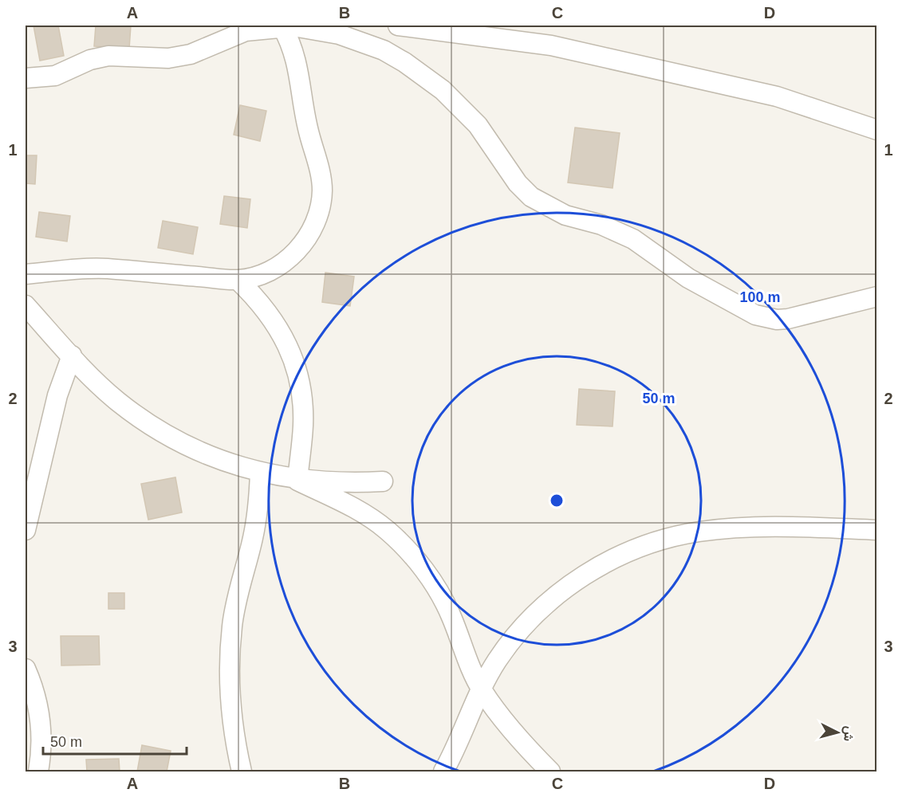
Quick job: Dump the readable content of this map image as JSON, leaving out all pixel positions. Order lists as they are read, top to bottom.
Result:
{
  "scale_bar": "50 m",
  "north": "right",
  "grid": {
    "columns": [
      "A",
      "B",
      "C",
      "D"
    ],
    "rows": ["1", "2", "3"]
  },
  "rings": ["100 m", "50 m"]
}
